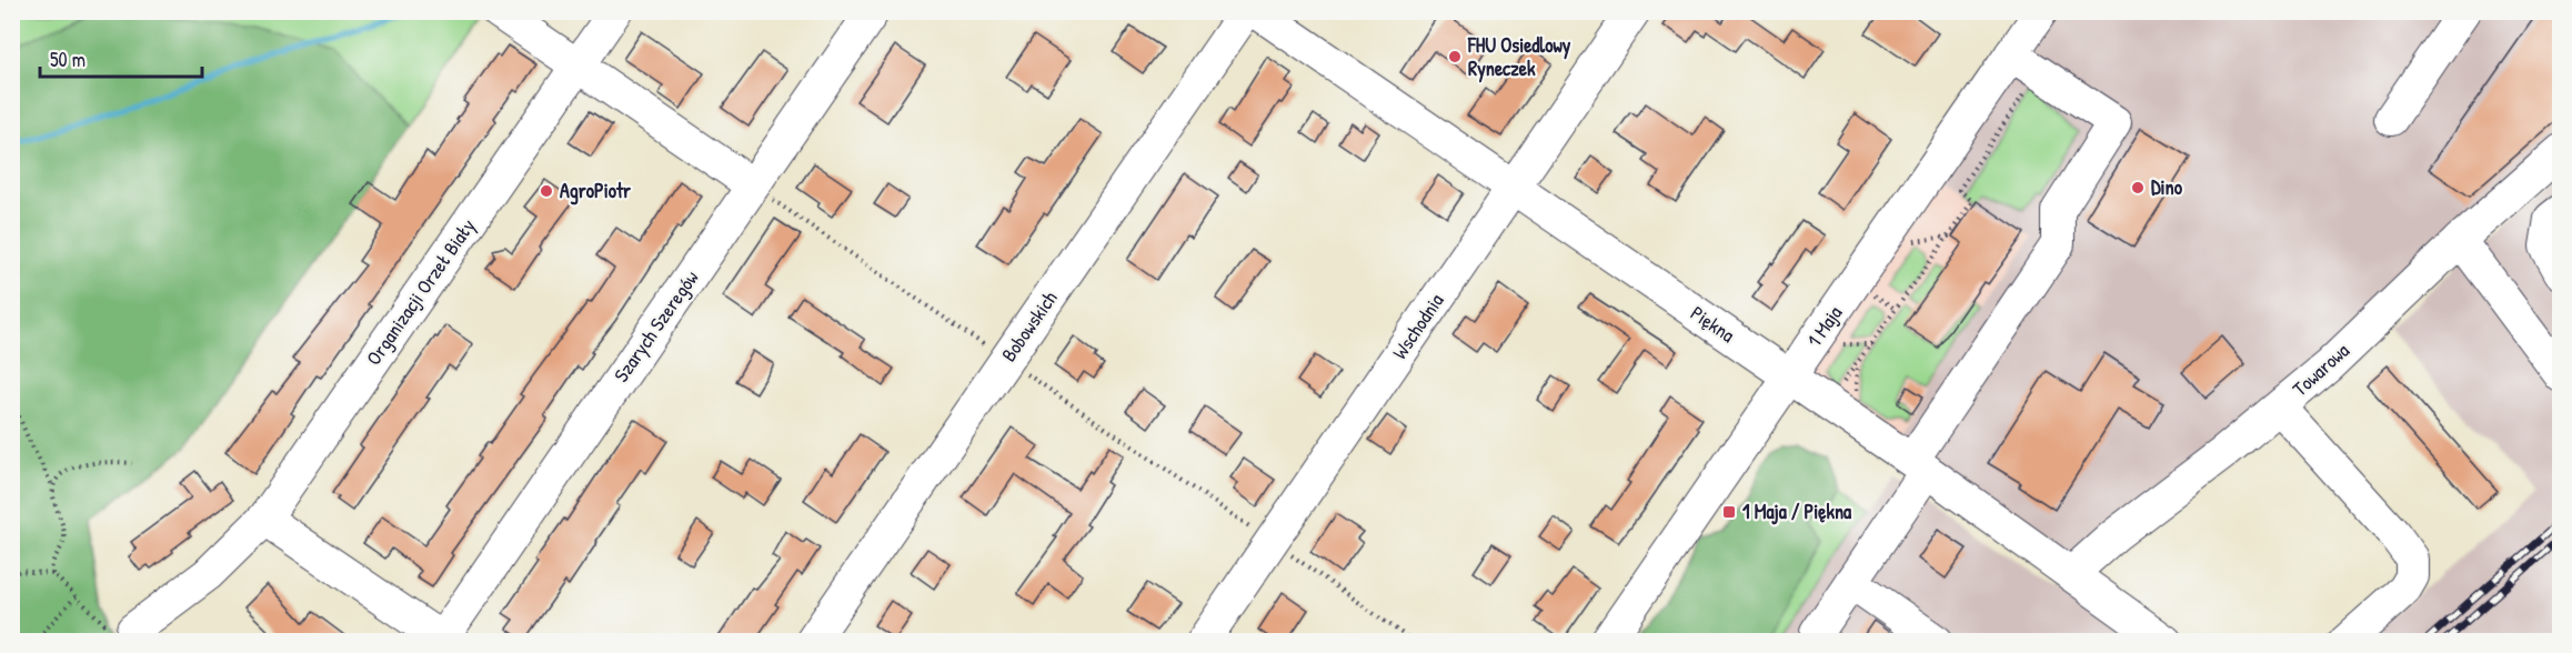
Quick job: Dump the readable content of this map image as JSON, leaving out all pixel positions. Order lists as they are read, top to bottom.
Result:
{
  "streets": {
    "street": [
      "Organizacji Orzeł Biały",
      "Piękna",
      "Szarych Szeregów",
      "Bobowskich",
      "Wschodnia",
      "1 Maja",
      "Towarowa"
    ]
  },
  "crossings": [
    ["Piękna", "Wschodnia"],
    ["Piękna", "1 Maja"],
    ["Piękna", "Towarowa"]
  ],
  "places": {
    "other": ["FHU Osiedlowy Ryneczek", "Dino", "AgroPiotr"],
    "transit": ["1 Maja / Piękna"]
  },
  "scale_bar": "50 m"
}
